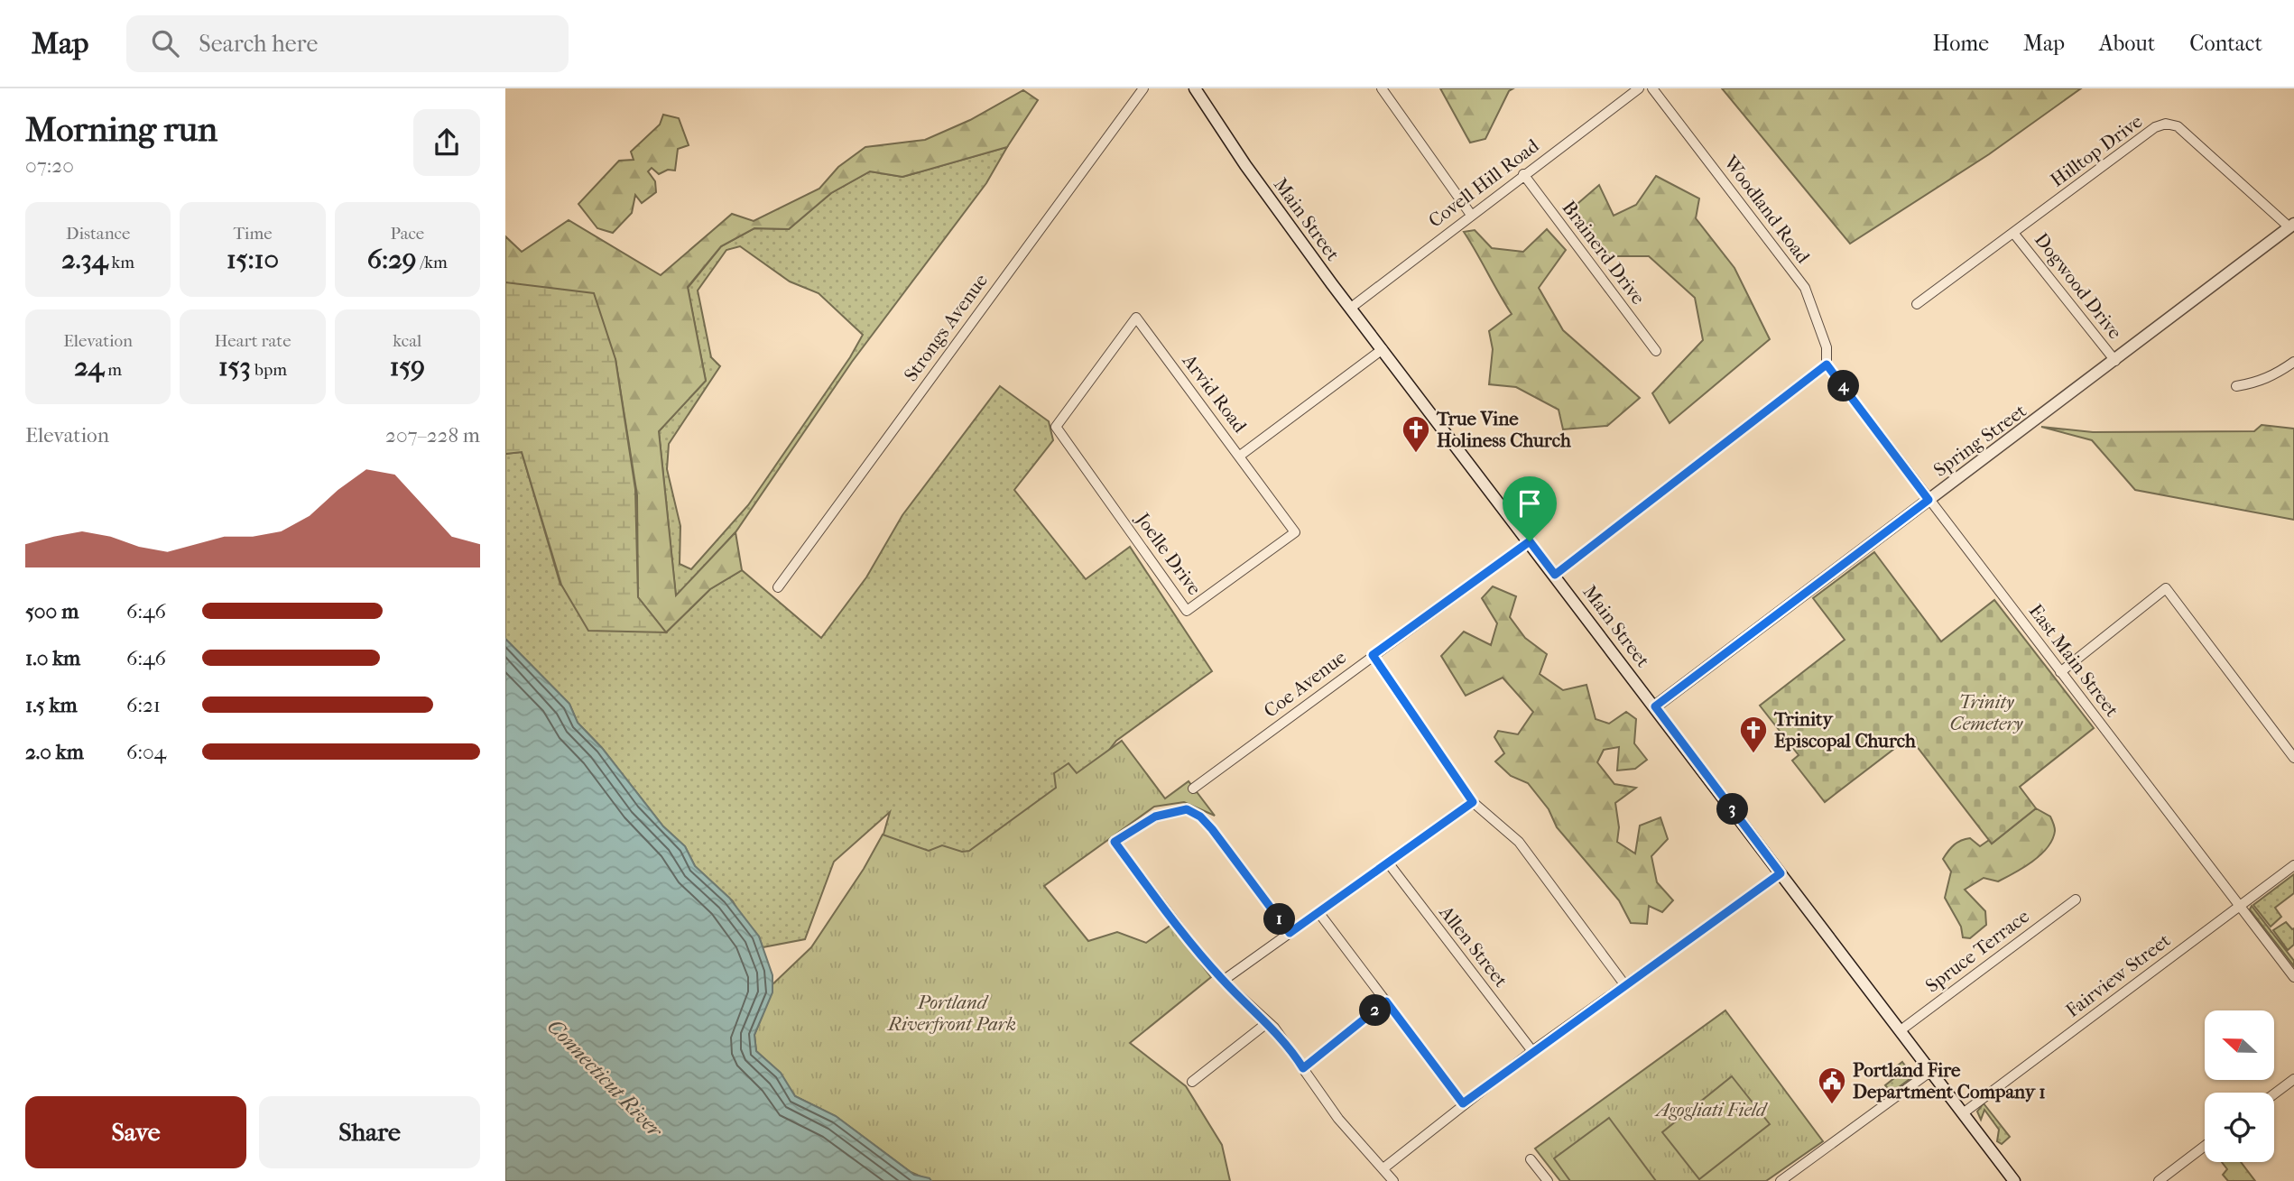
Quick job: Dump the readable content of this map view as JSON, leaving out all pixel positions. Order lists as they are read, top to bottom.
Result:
{
  "streets": {
    "main road": ["Main Street", "Spring Street"],
    "street": [
      "Hilltop Drive",
      "Covell Hill Road",
      "Woodland Road",
      "Brainerd Drive",
      "Dogwood Drive",
      "Strongs Avenue",
      "Arvid Road",
      "Joelle Drive",
      "East Main Street",
      "Coe Avenue",
      "Allen Street",
      "Spruce Terrace",
      "Fairview Street"
    ]
  },
  "crossings": [
    ["Hilltop Drive", "Dogwood Drive"],
    ["Hilltop Drive", "Spring Street"],
    ["Covell Hill Road", "Main Street"],
    ["Covell Hill Road", "Brainerd Drive"],
    ["Woodland Road", "East Main Street"],
    ["Main Street", "Arvid Road"],
    ["Main Street", "Spring Street"],
    ["Main Street", "Coe Avenue"],
    ["Main Street", "Spruce Terrace"],
    ["Main Street", "Fairview Street"],
    ["Dogwood Drive", "Spring Street"],
    ["Arvid Road", "Joelle Drive"],
    ["Spring Street", "East Main Street"],
    ["East Main Street", "Fairview Street"]
  ],
  "water": ["Connecticut River"],
  "parks": ["Trinity Cemetery", "Portland Riverfront Park", "Agogliati Field"],
  "places": {
    "church": ["True Vine Holiness Church", "Trinity Episcopal Church"],
    "public building": ["Portland Fire Department Company 1"]
  },
  "north": "left",
  "page": {
    "header": "Map",
    "search": "Search here",
    "nav": [
      "Home",
      "Map",
      "About",
      "Contact"
    ],
    "heading": ["Morning run", "07:20"],
    "stats": [
      ["Distance", "2.34 km"],
      ["Time", "15:10"],
      ["Pace", "6:29 /km"],
      ["Elevation", "24 m"],
      ["Heart rate", "153 bpm"],
      ["kcal", "159"]
    ],
    "pins": [
      "4",
      "3",
      "1",
      "2"
    ],
    "chart": ["Elevation", "207–228 m"],
    "list": [
      {
        "name": "500 m",
        "note": "6:46"
      },
      {
        "name": "1.0 km",
        "note": "6:46"
      },
      {
        "name": "1.5 km",
        "note": "6:21"
      },
      {
        "name": "2.0 km",
        "note": "6:04"
      }
    ],
    "buttons": ["Save", "Share"]
  }
}
